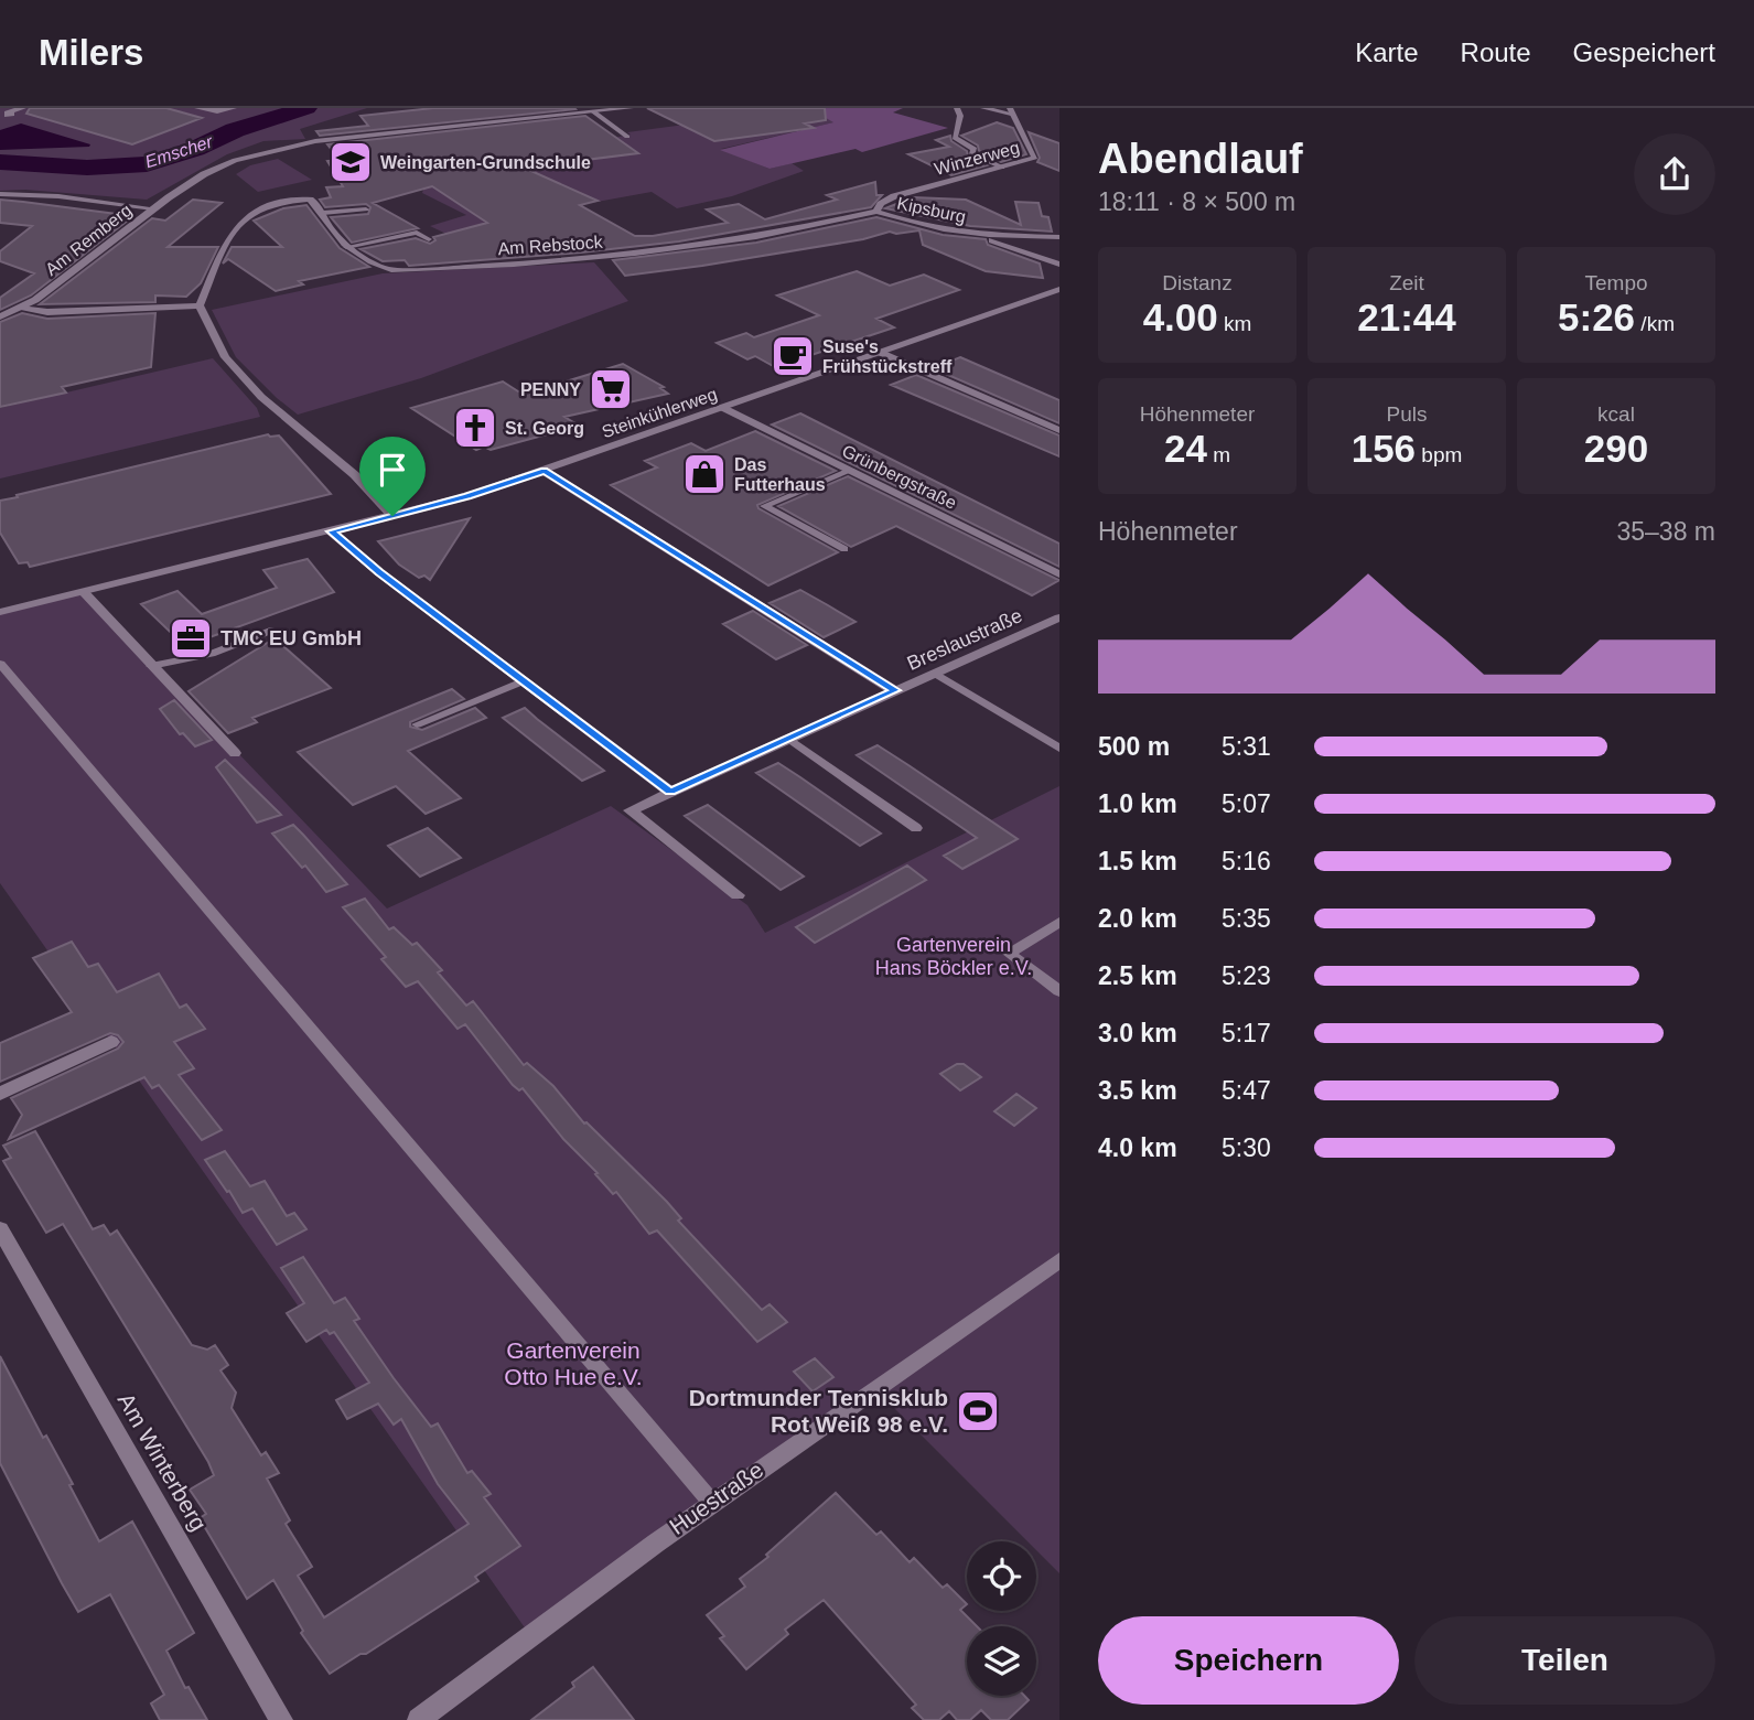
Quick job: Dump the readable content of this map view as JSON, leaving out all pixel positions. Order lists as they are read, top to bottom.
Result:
{
  "streets": {
    "street": [
      "Winzerweg",
      "Kipsburg",
      "Am Remberg",
      "Am Rebstock",
      "Steinkühlerweg",
      "Grünbergstraße",
      "Breslaustraße",
      "Am Winterberg",
      "Huestraße"
    ]
  },
  "crossings": [
    ["Winzerweg", "Kipsburg"],
    ["Winzerweg", "Am Rebstock"],
    ["Kipsburg", "Am Rebstock"],
    ["Steinkühlerweg", "Grünbergstraße"]
  ],
  "water": ["Emscher"],
  "parks": ["Gartenverein Hans Böckler e.V.", "Gartenverein Otto Hue e.V."],
  "places": {
    "school or university": ["Weingarten-Grundschule"],
    "cafe": ["Suse's Frühstückstreff"],
    "supermarket": ["PENNY"],
    "church": ["St. Georg"],
    "shop": ["Das Futterhaus"],
    "office": ["TMC EU GmbH"],
    "sports": ["Dortmunder Tennisklub Rot Weiß 98 e.V."]
  },
  "page": {
    "header": "Milers",
    "nav": ["Karte", "Route", "Gespeichert"],
    "heading": ["Abendlauf", "18:11 · 8 × 500 m"],
    "stats": [
      ["Distanz", "4.00 km"],
      ["Zeit", "21:44"],
      ["Tempo", "5:26 /km"],
      ["Höhenmeter", "24 m"],
      ["Puls", "156 bpm"],
      ["kcal", "290"]
    ],
    "chart": ["Höhenmeter", "35–38 m"],
    "list": [
      {
        "name": "500 m",
        "note": "5:31"
      },
      {
        "name": "1.0 km",
        "note": "5:07"
      },
      {
        "name": "1.5 km",
        "note": "5:16"
      },
      {
        "name": "2.0 km",
        "note": "5:35"
      },
      {
        "name": "2.5 km",
        "note": "5:23"
      },
      {
        "name": "3.0 km",
        "note": "5:17"
      },
      {
        "name": "3.5 km",
        "note": "5:47"
      },
      {
        "name": "4.0 km",
        "note": "5:30"
      }
    ],
    "buttons": ["Speichern", "Teilen"]
  }
}
